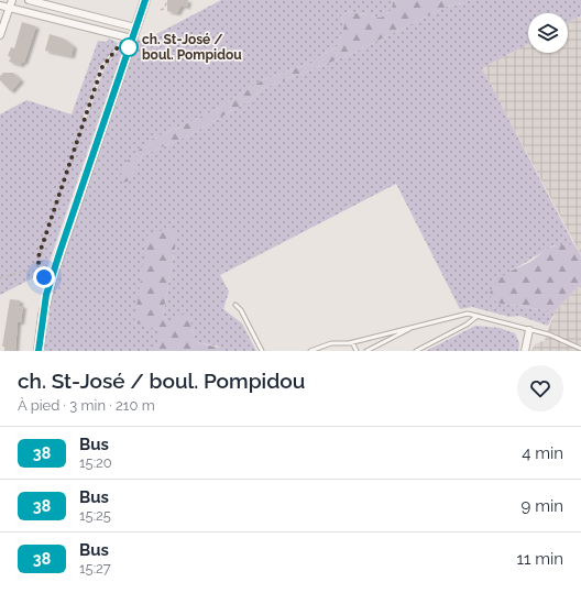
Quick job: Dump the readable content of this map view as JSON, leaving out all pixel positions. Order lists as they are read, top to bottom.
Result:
{
  "places": ["ch. St-José / boul. Pompidou"],
  "lines": ["bus line 38"],
  "page": {
    "heading": ["ch. St-José / boul. Pompidou", "À pied · 3 min · 210 m"],
    "list": [
      {
        "mark": "38",
        "name": "Bus",
        "note": "15:20",
        "value": "4 min"
      },
      {
        "mark": "38",
        "name": "Bus",
        "note": "15:25",
        "value": "9 min"
      },
      {
        "mark": "38",
        "name": "Bus",
        "note": "15:27",
        "value": "11 min"
      }
    ]
  }
}
